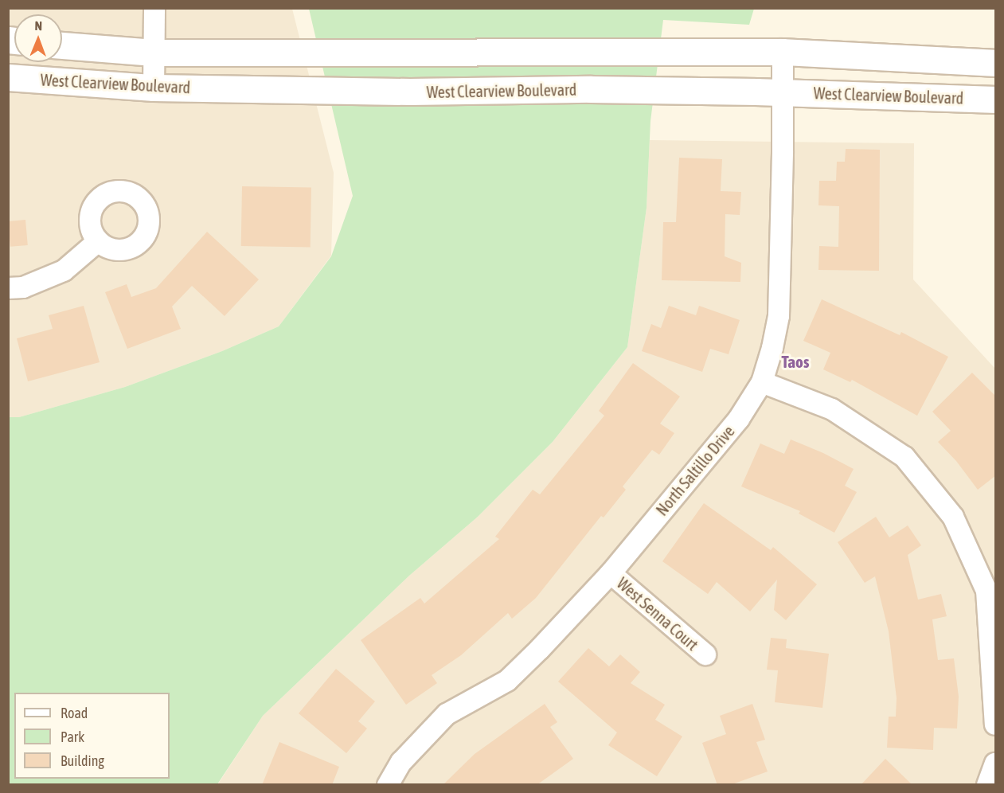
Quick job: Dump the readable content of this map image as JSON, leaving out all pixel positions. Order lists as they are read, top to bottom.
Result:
{
  "streets": {
    "street": ["West Clearview Boulevard", "North Saltillo Drive", "West Senna Court"]
  },
  "crossings": [
    ["West Clearview Boulevard", "North Saltillo Drive"],
    ["North Saltillo Drive", "West Senna Court"]
  ],
  "districts": ["Taos"],
  "legend": ["Road", "Park", "Building"],
  "north": "top"
}
